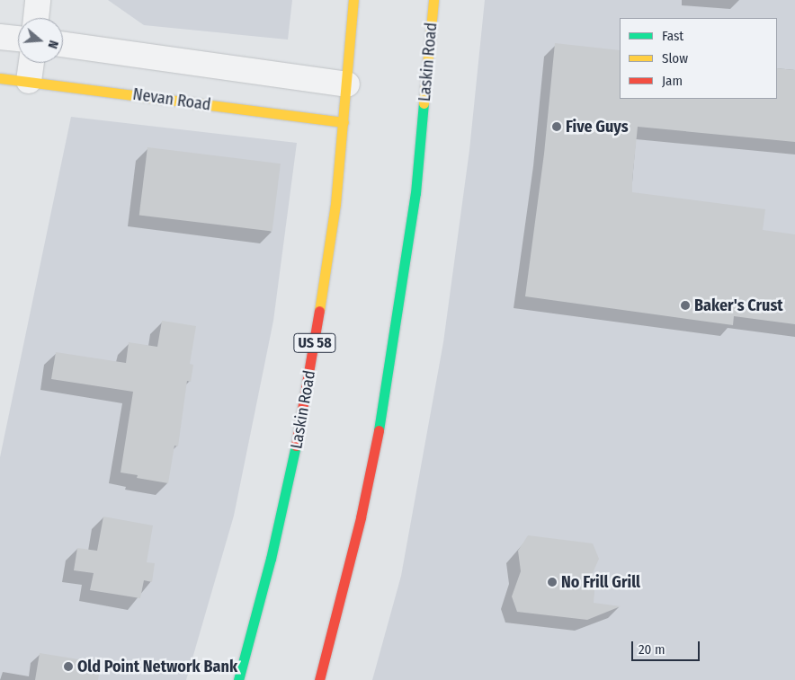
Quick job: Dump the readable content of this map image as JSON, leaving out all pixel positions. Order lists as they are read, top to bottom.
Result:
{
  "streets": {
    "main road": ["Laskin Road", "Nevan Road", "US 58"]
  },
  "crossings": [
    ["Laskin Road", "Nevan Road"]
  ],
  "places": [
    "Five Guys",
    "Baker's Crust",
    "No Frill Grill",
    "Old Point Network Bank"
  ],
  "legend": ["Fast", "Slow", "Jam"],
  "scale_bar": "20 m",
  "north": "right"
}
